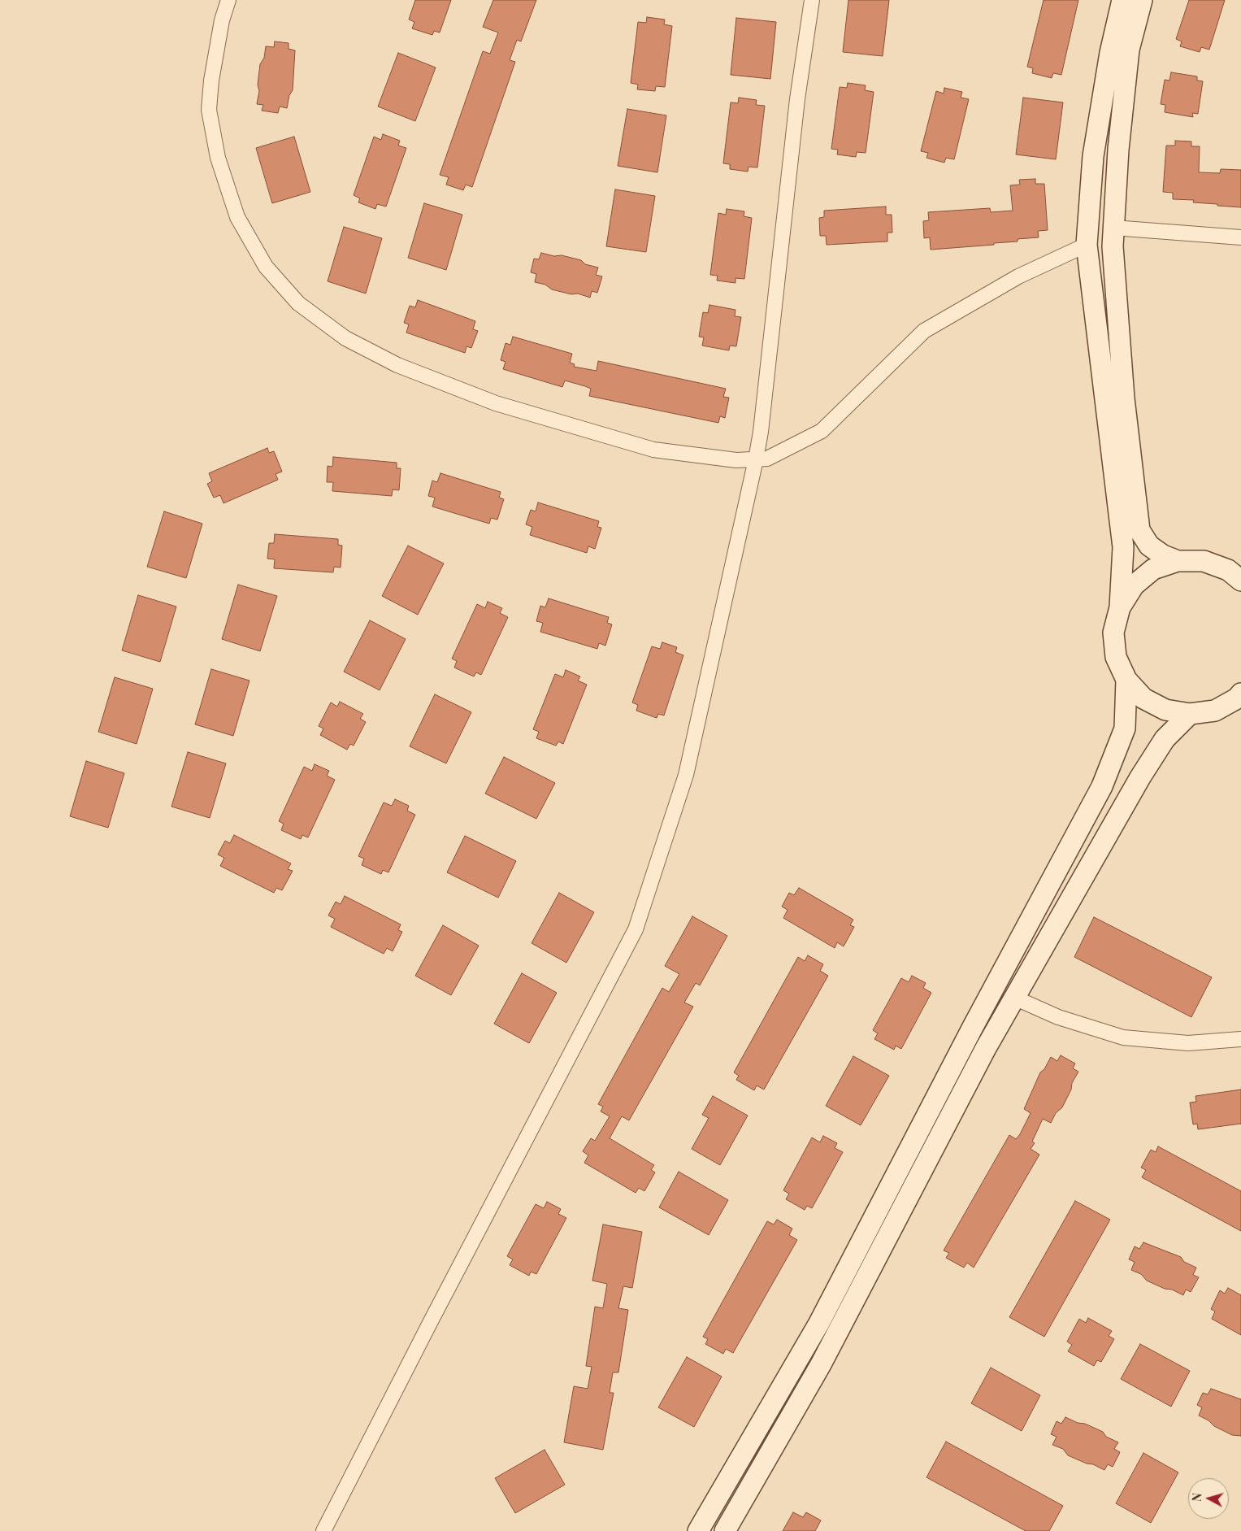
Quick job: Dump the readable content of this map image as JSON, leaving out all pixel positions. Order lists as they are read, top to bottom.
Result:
{
  "north": "left"
}
